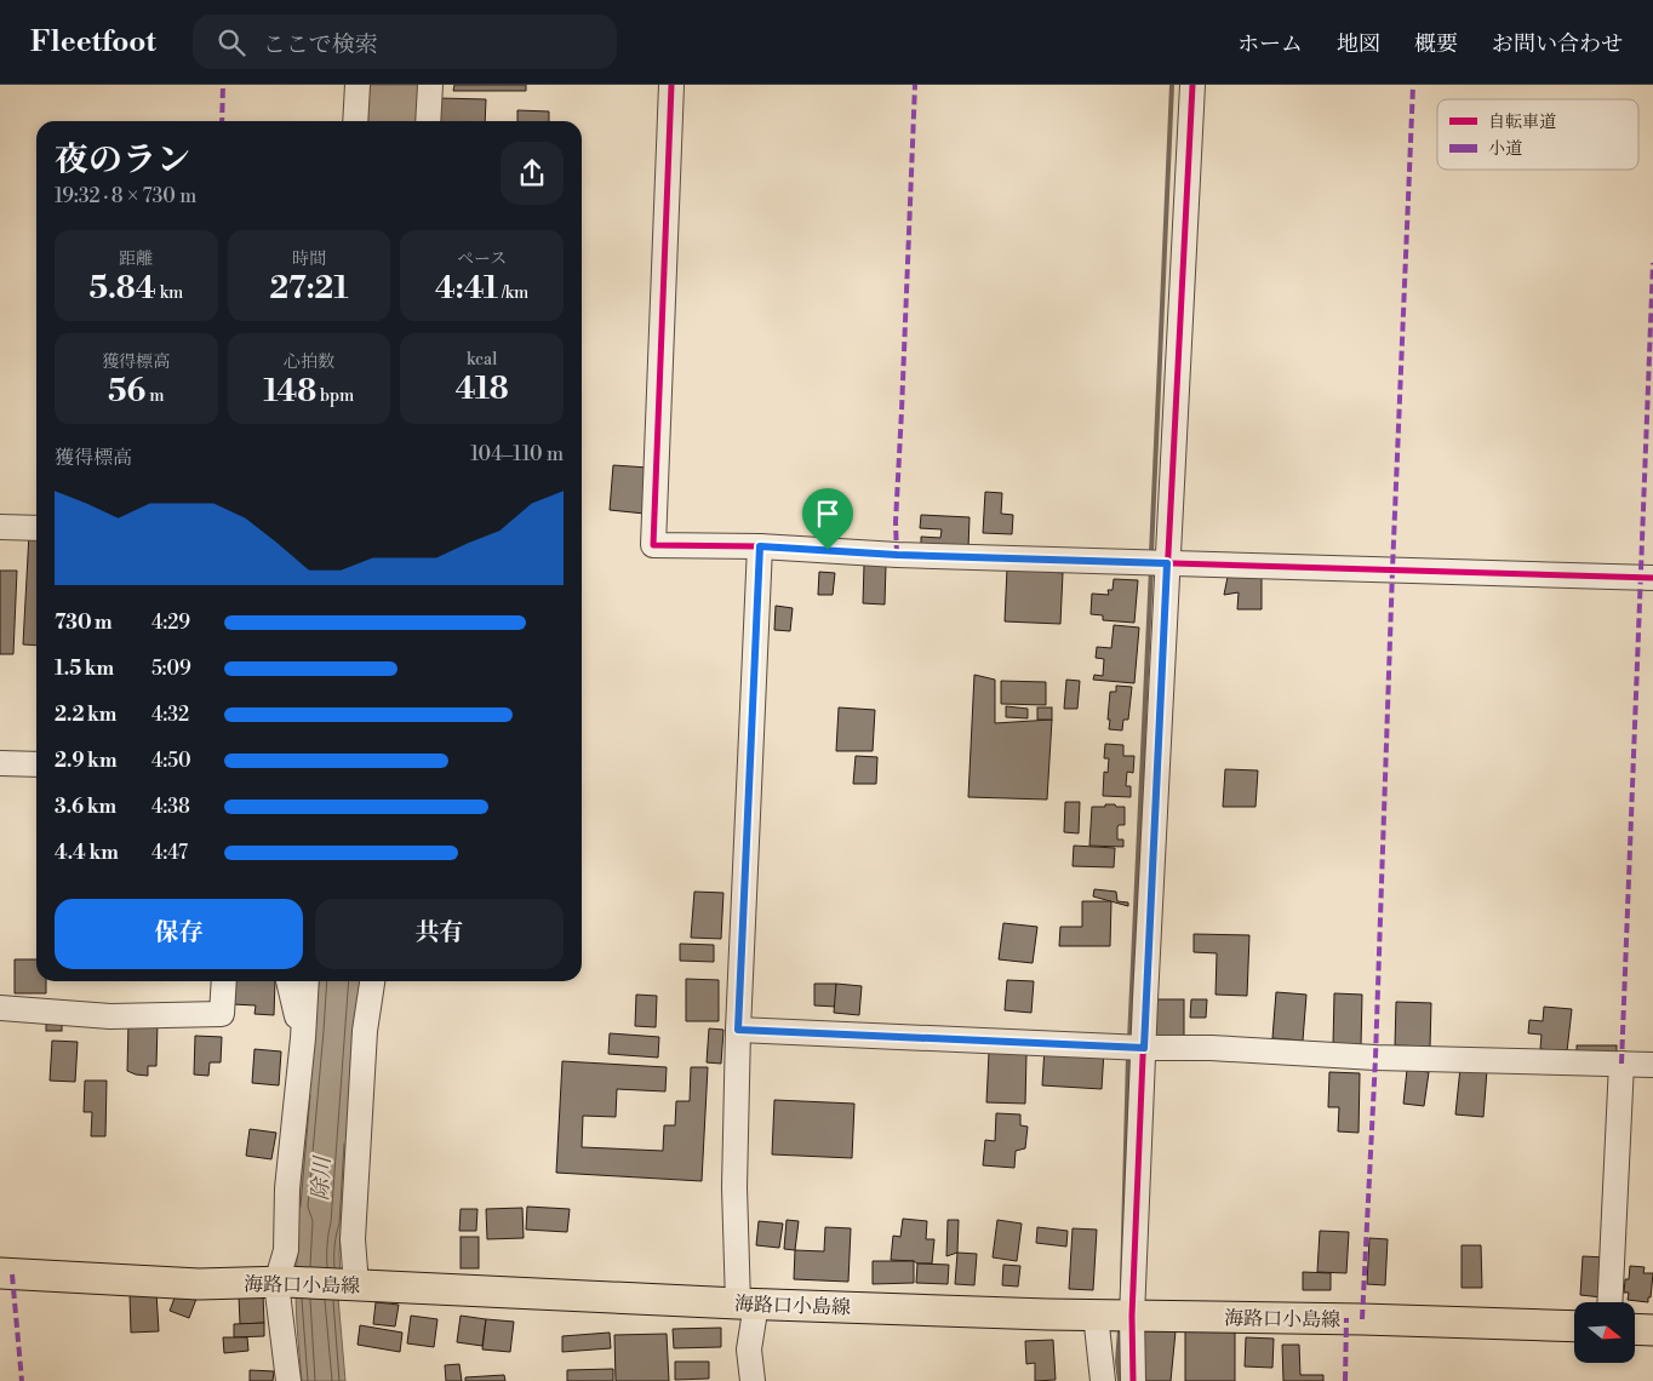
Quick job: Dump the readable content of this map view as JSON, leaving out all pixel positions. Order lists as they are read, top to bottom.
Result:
{
  "streets": {
    "main road": ["海路口小島線"]
  },
  "water": ["除川"],
  "legend": ["自転車道", "小道"],
  "north": "right",
  "page": {
    "header": "Fleetfoot",
    "search": "ここで検索",
    "nav": [
      "ホーム",
      "地図",
      "概要",
      "お問い合わせ"
    ],
    "heading": ["夜のラン", "19:32 · 8 × 730 m"],
    "stats": [
      ["距離", "5.84 km"],
      ["時間", "27:21"],
      ["ペース", "4:41 /km"],
      ["獲得標高", "56 m"],
      ["心拍数", "148 bpm"],
      ["kcal", "418"]
    ],
    "chart": ["獲得標高", "104–110 m"],
    "list": [
      {
        "name": "730 m",
        "note": "4:29"
      },
      {
        "name": "1.5 km",
        "note": "5:09"
      },
      {
        "name": "2.2 km",
        "note": "4:32"
      },
      {
        "name": "2.9 km",
        "note": "4:50"
      },
      {
        "name": "3.6 km",
        "note": "4:38"
      },
      {
        "name": "4.4 km",
        "note": "4:47"
      }
    ],
    "buttons": ["保存", "共有"]
  }
}
